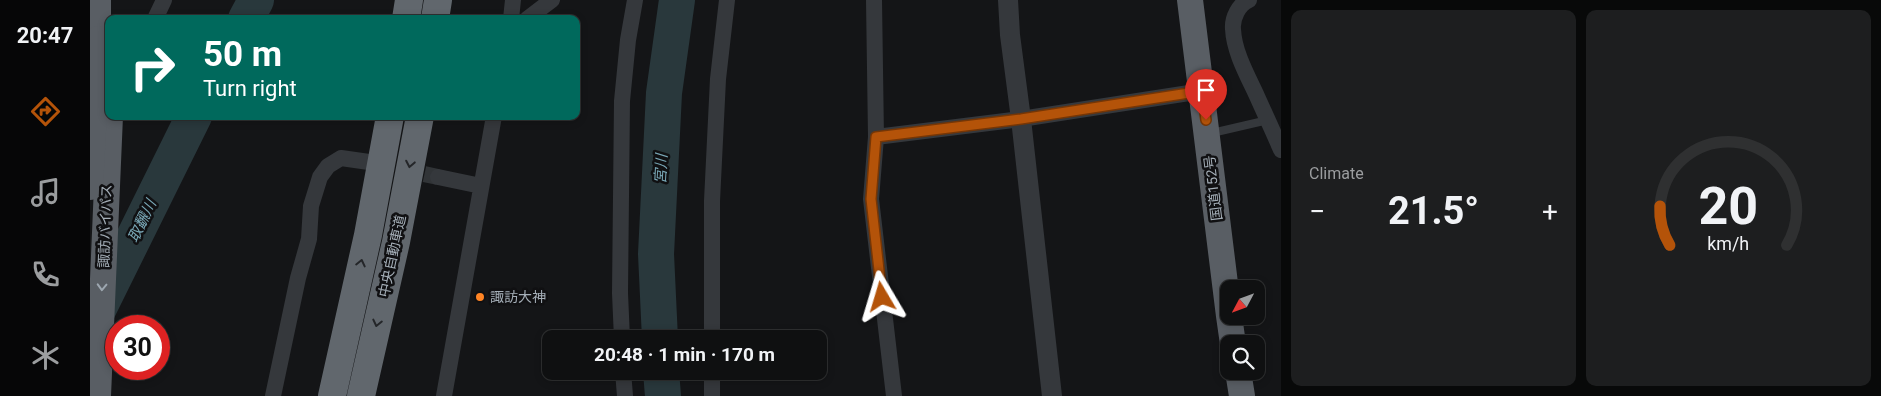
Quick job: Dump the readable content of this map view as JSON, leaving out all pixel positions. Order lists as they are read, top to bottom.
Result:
{
  "streets": {
    "highway": ["国道152号", "諏訪バイパス", "中央自動車道"]
  },
  "one_way": ["諏訪バイパス"],
  "water": ["宮川", "取飜川"],
  "places": ["諏訪大神"],
  "north": "bottom left",
  "page": {
    "tabs": "20:47",
    "tile": "Climate",
    "turn": ["50 m", "Turn right"],
    "heat": ["−", "21.5°", "+"],
    "limit": "30",
    "trip": "20:48 · 1 min · 170 m",
    "gauge": ["20", "km/h"]
  }
}
